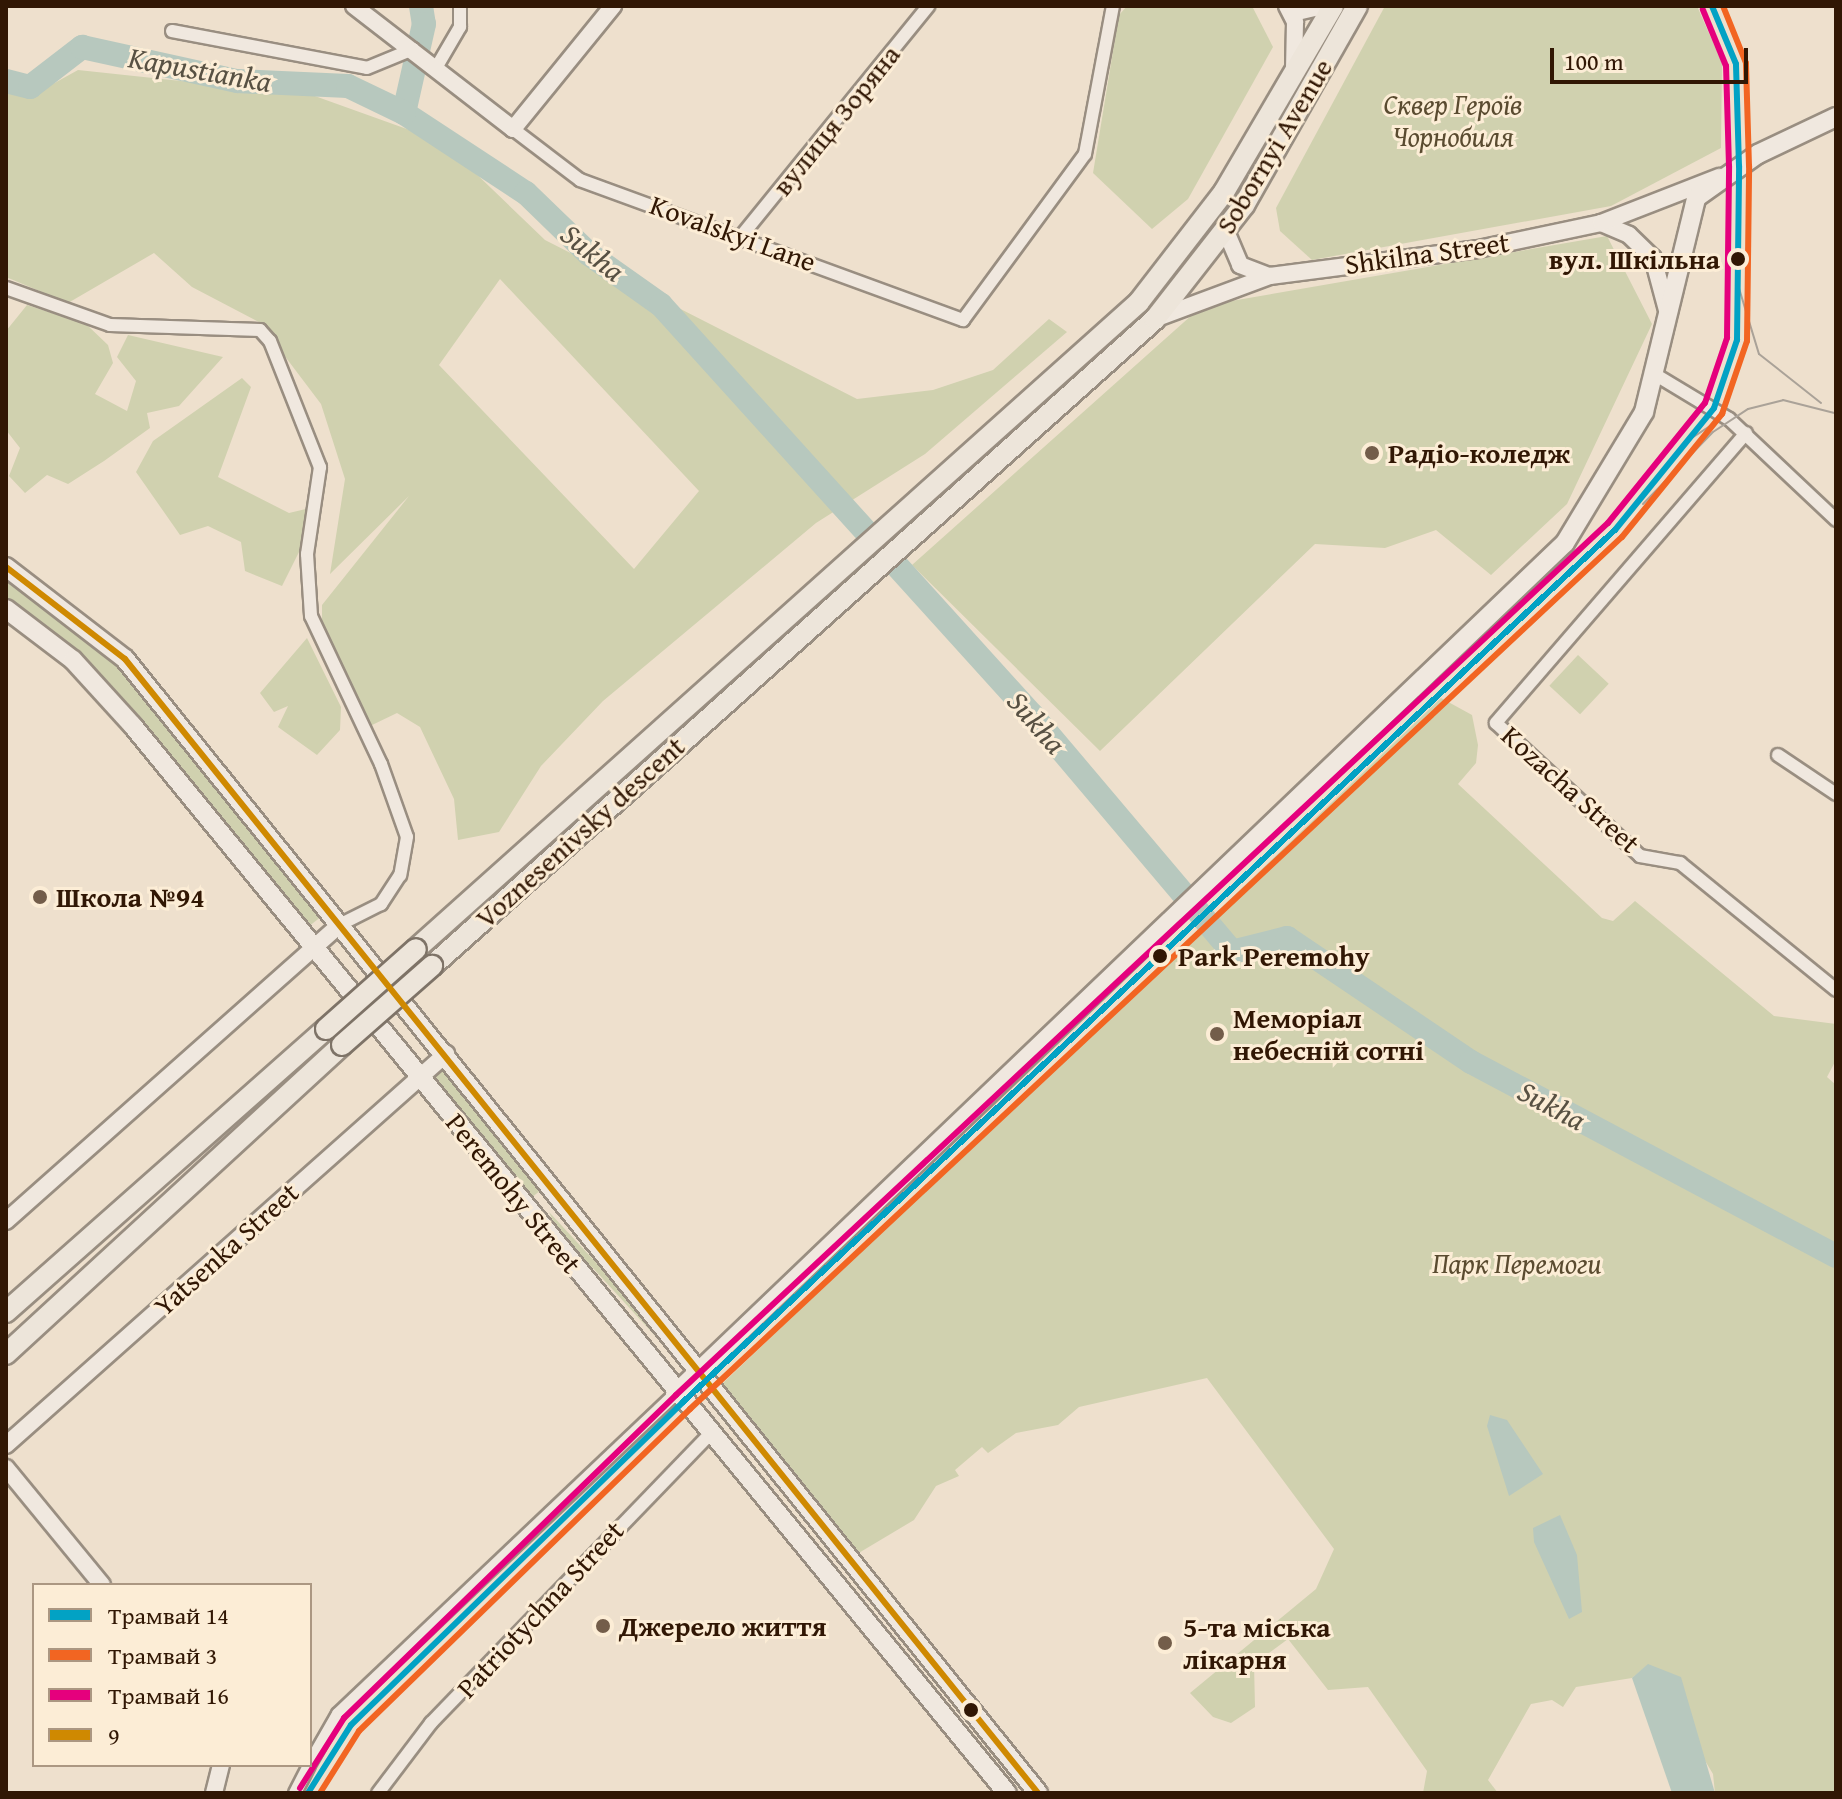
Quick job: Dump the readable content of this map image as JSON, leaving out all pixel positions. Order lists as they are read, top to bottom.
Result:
{
  "streets": {
    "main road": ["Sobornyi Avenue", "Voznesenivsky descent", "Peremohy Street"],
    "street": [
      "вулиця Зоряна",
      "Kovalskyi Lane",
      "Shkilna Street",
      "Kozacha Street",
      "Yatsenka Street",
      "Patriotychna Street"
    ]
  },
  "crossings": [
    ["вулиця Зоряна", "Kovalskyi Lane"],
    ["Sobornyi Avenue", "Shkilna Street"],
    ["Sobornyi Avenue", "Voznesenivsky descent"],
    ["Shkilna Street", "Voznesenivsky descent"],
    ["Peremohy Street", "Yatsenka Street"],
    ["Peremohy Street", "Patriotychna Street"]
  ],
  "water": ["Kapustianka", "Sukha"],
  "parks": ["Сквер Героїв Чорнобиля", "Парк Перемоги"],
  "places": [
    "вул. Шкільна",
    "Радіо-коледж",
    "Школа №94",
    "Park Peremohy",
    "Меморіал небесній сотні",
    "Джерело життя",
    "5-та міська лікарня"
  ],
  "lines": [
    "tram line 14",
    "tram line 3",
    "tram line 16",
    "transit line 9"
  ],
  "legend": [
    "Трамвай 14",
    "Трамвай 3",
    "Трамвай 16",
    "9"
  ],
  "scale_bar": "100 m"
}
